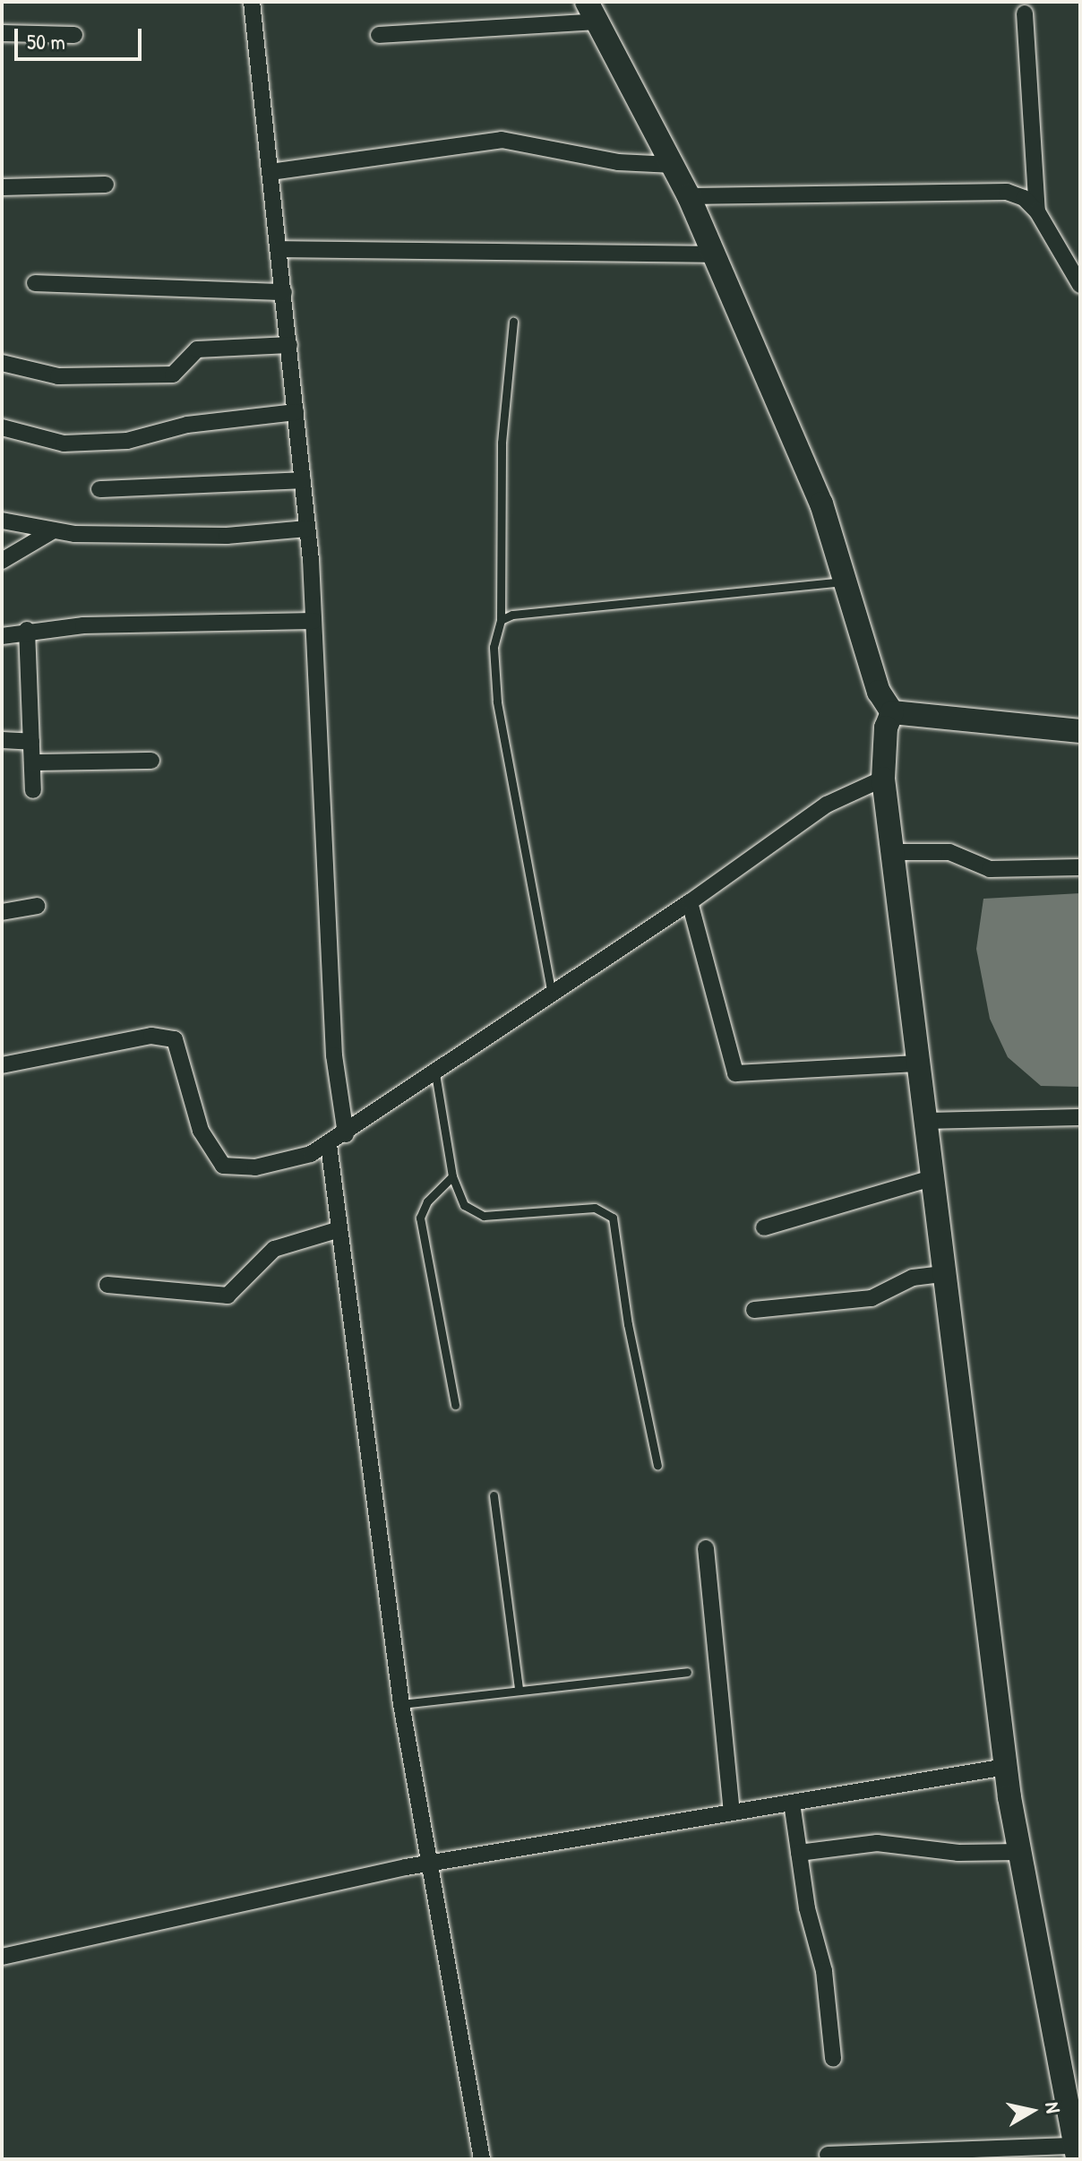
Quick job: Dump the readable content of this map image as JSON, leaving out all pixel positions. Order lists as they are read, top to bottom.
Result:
{
  "scale_bar": "50 m",
  "north": "right"
}
